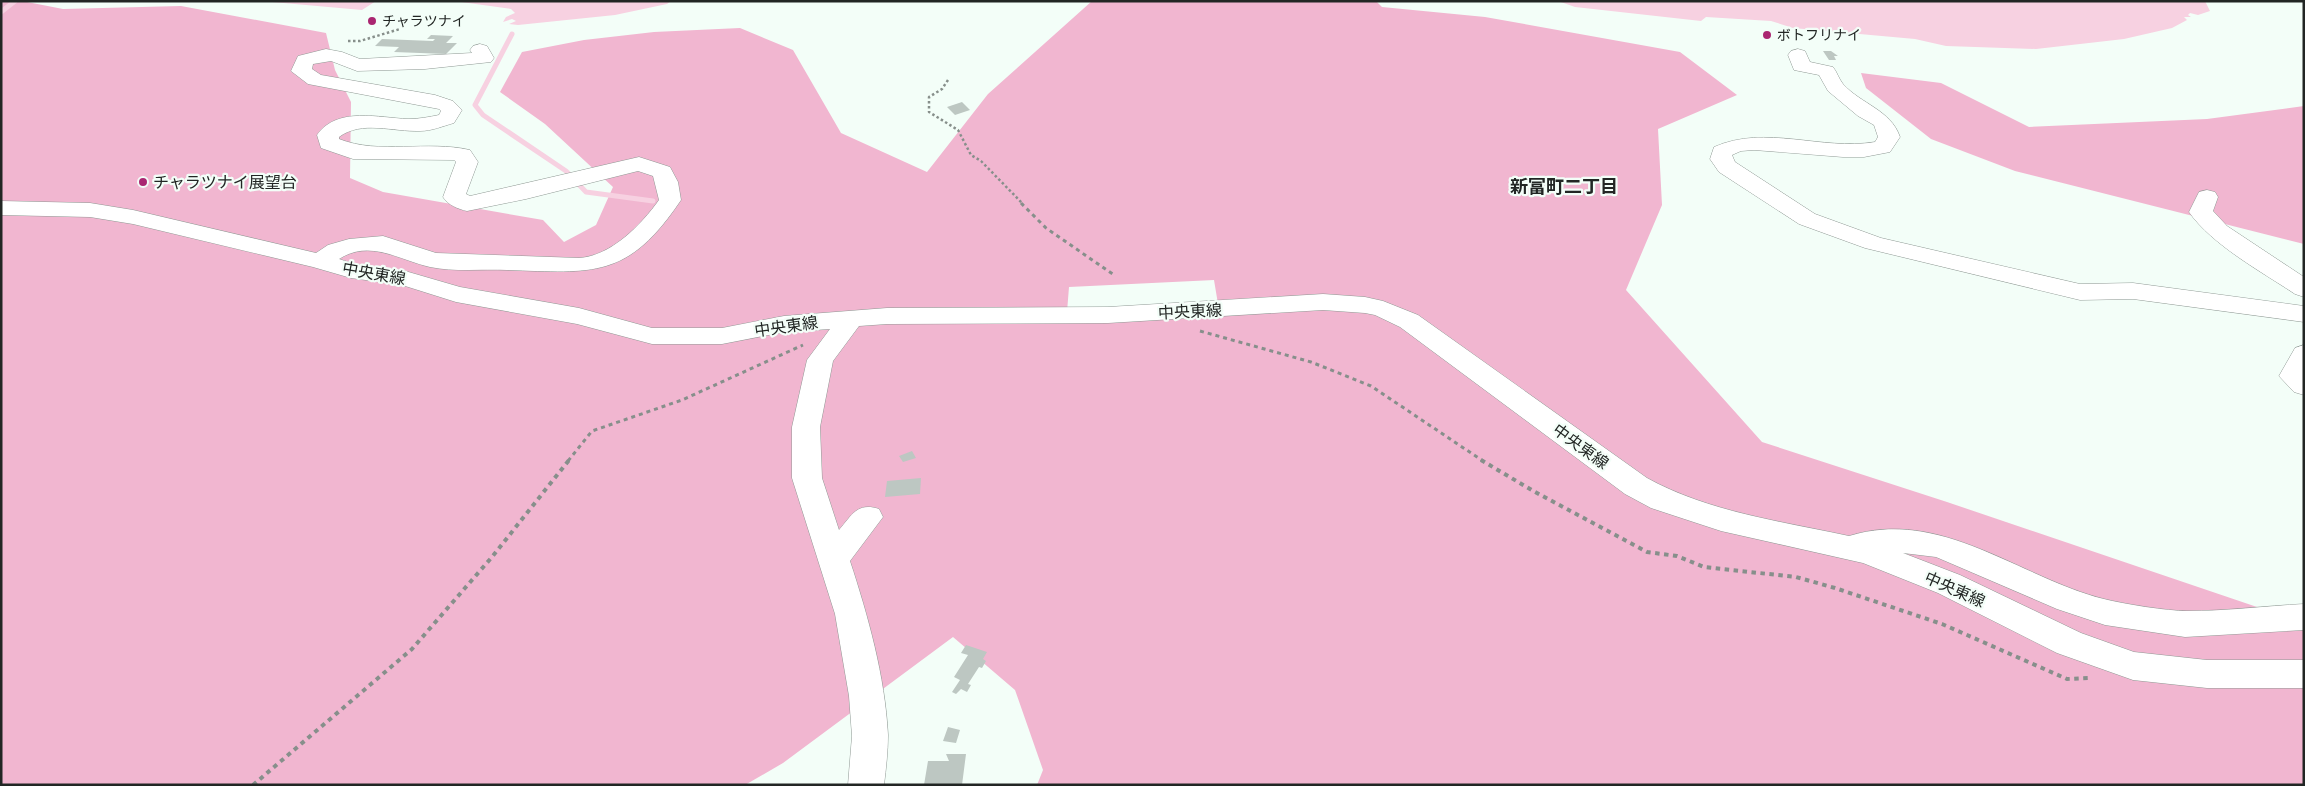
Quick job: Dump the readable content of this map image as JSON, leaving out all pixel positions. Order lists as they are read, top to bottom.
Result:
{
  "streets": {
    "street": ["中央東線"]
  },
  "districts": ["新富町二丁目"],
  "places": ["チャラツナイ", "ボトフリナイ", "チャラツナイ展望台"]
}
